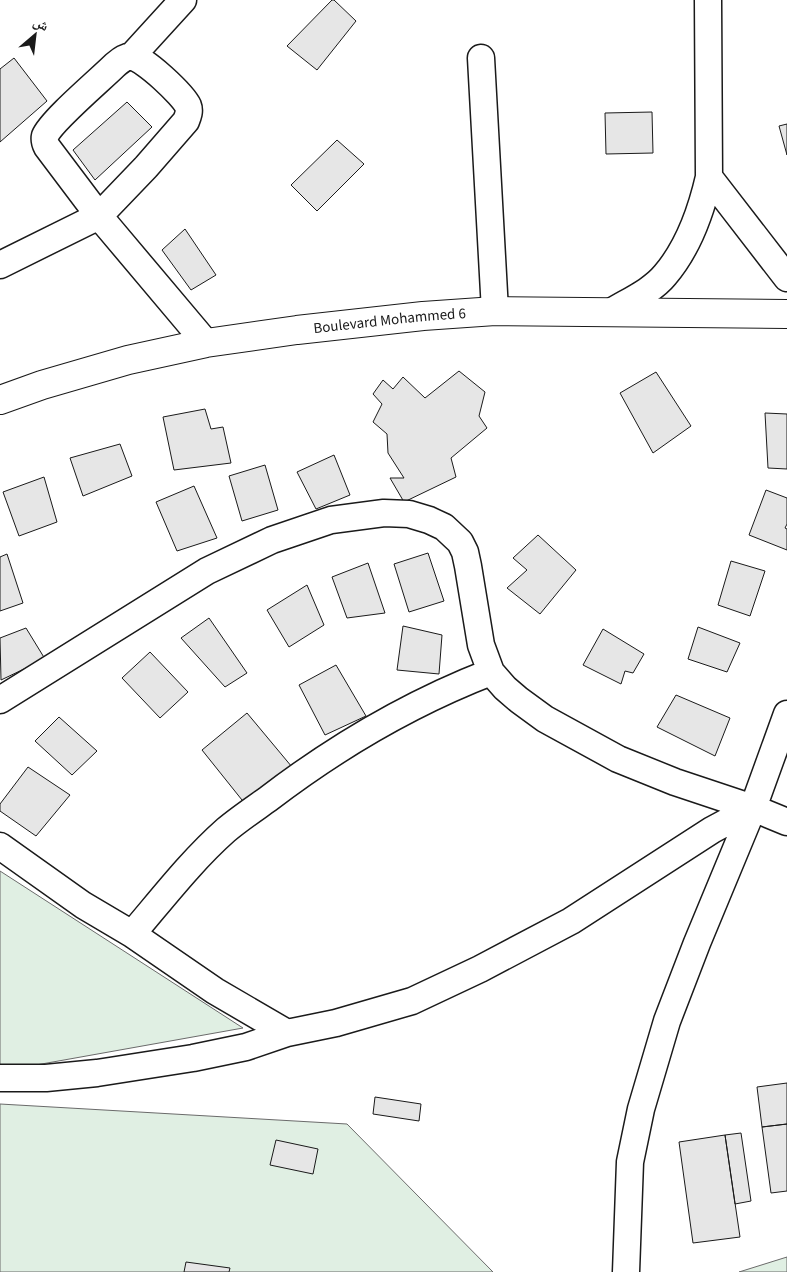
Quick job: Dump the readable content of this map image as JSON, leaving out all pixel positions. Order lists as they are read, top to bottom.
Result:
{
  "streets": {
    "main road": ["Boulevard Mohammed 6"]
  },
  "north": "top right"
}
